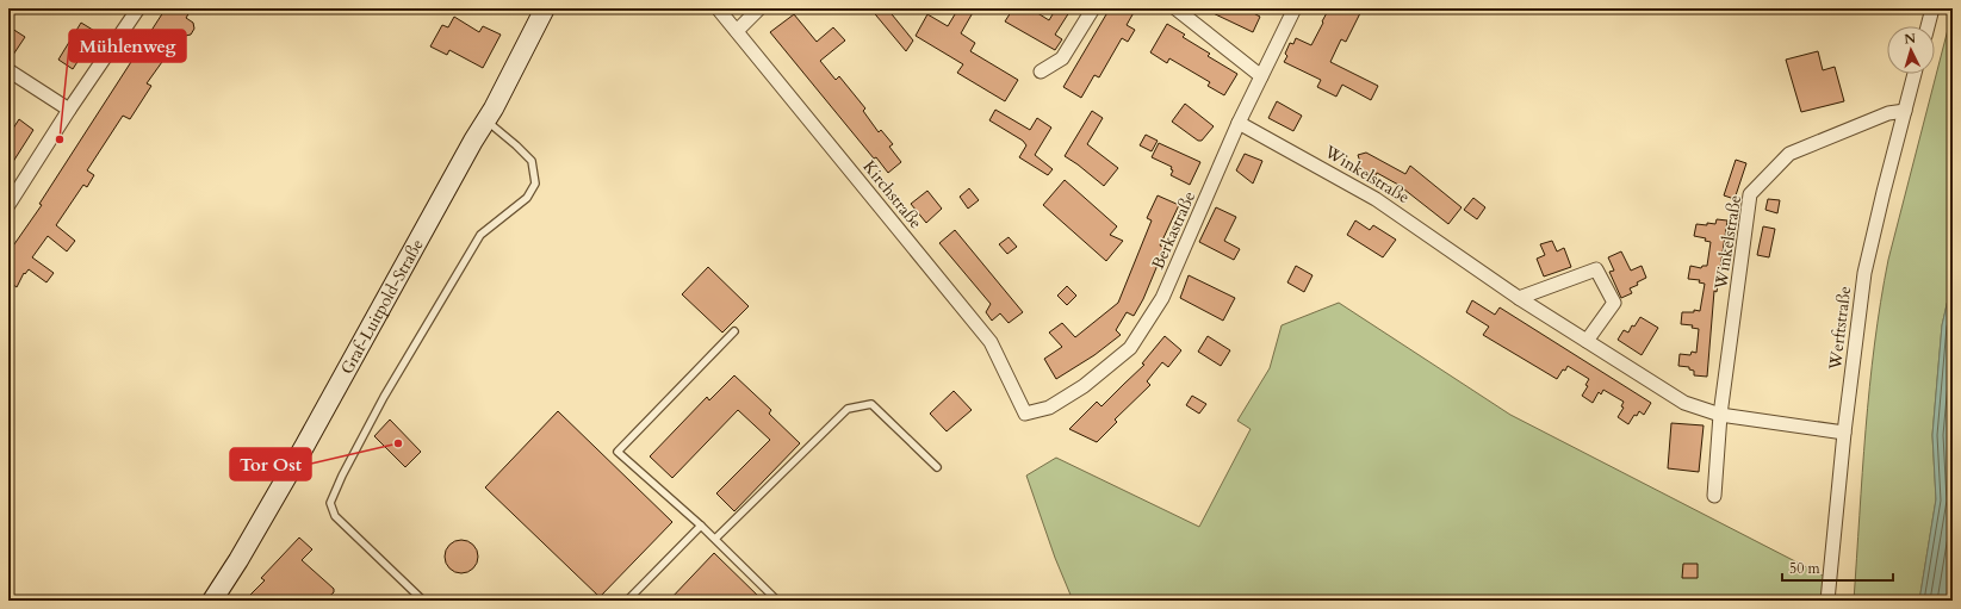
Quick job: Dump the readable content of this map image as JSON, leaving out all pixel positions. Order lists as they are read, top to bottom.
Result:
{
  "streets": {
    "street": [
      "Winkelstraße",
      "Kirchstraße",
      "Berkastraße",
      "Graf-Luitpold-Straße",
      "Werftstraße"
    ]
  },
  "crossings": [
    ["Winkelstraße", "Berkastraße"],
    ["Winkelstraße", "Werftstraße"],
    ["Kirchstraße", "Berkastraße"]
  ],
  "places": ["Mühlenweg", "Tor Ost"],
  "scale_bar": "50 m",
  "north": "top"
}
